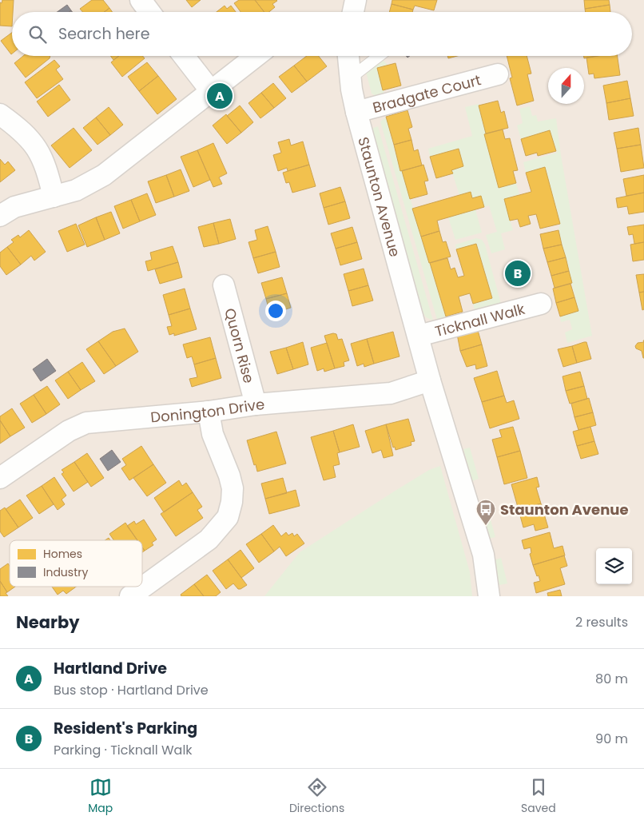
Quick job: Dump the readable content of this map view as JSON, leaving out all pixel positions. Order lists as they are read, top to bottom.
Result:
{
  "streets": {
    "street": [
      "Bradgate Court",
      "Staunton Avenue",
      "Ticknall Walk",
      "Quorn Rise",
      "Donington Drive"
    ]
  },
  "crossings": [
    ["Bradgate Court", "Staunton Avenue"],
    ["Staunton Avenue", "Ticknall Walk"],
    ["Staunton Avenue", "Donington Drive"],
    ["Quorn Rise", "Donington Drive"]
  ],
  "places": {
    "bus stop": ["Staunton Avenue"]
  },
  "legend": ["Homes", "Industry"],
  "north": "top",
  "page": {
    "search": "Search here",
    "pins": ["A", "B"],
    "heading": ["Nearby", "2 results"],
    "list": [
      {
        "mark": "A",
        "name": "Hartland Drive",
        "note": "Bus stop · Hartland Drive",
        "value": "80 m"
      },
      {
        "mark": "B",
        "name": "Resident's Parking",
        "note": "Parking · Ticknall Walk",
        "value": "90 m"
      }
    ],
    "nav": ["Map", "Directions", "Saved"]
  }
}
